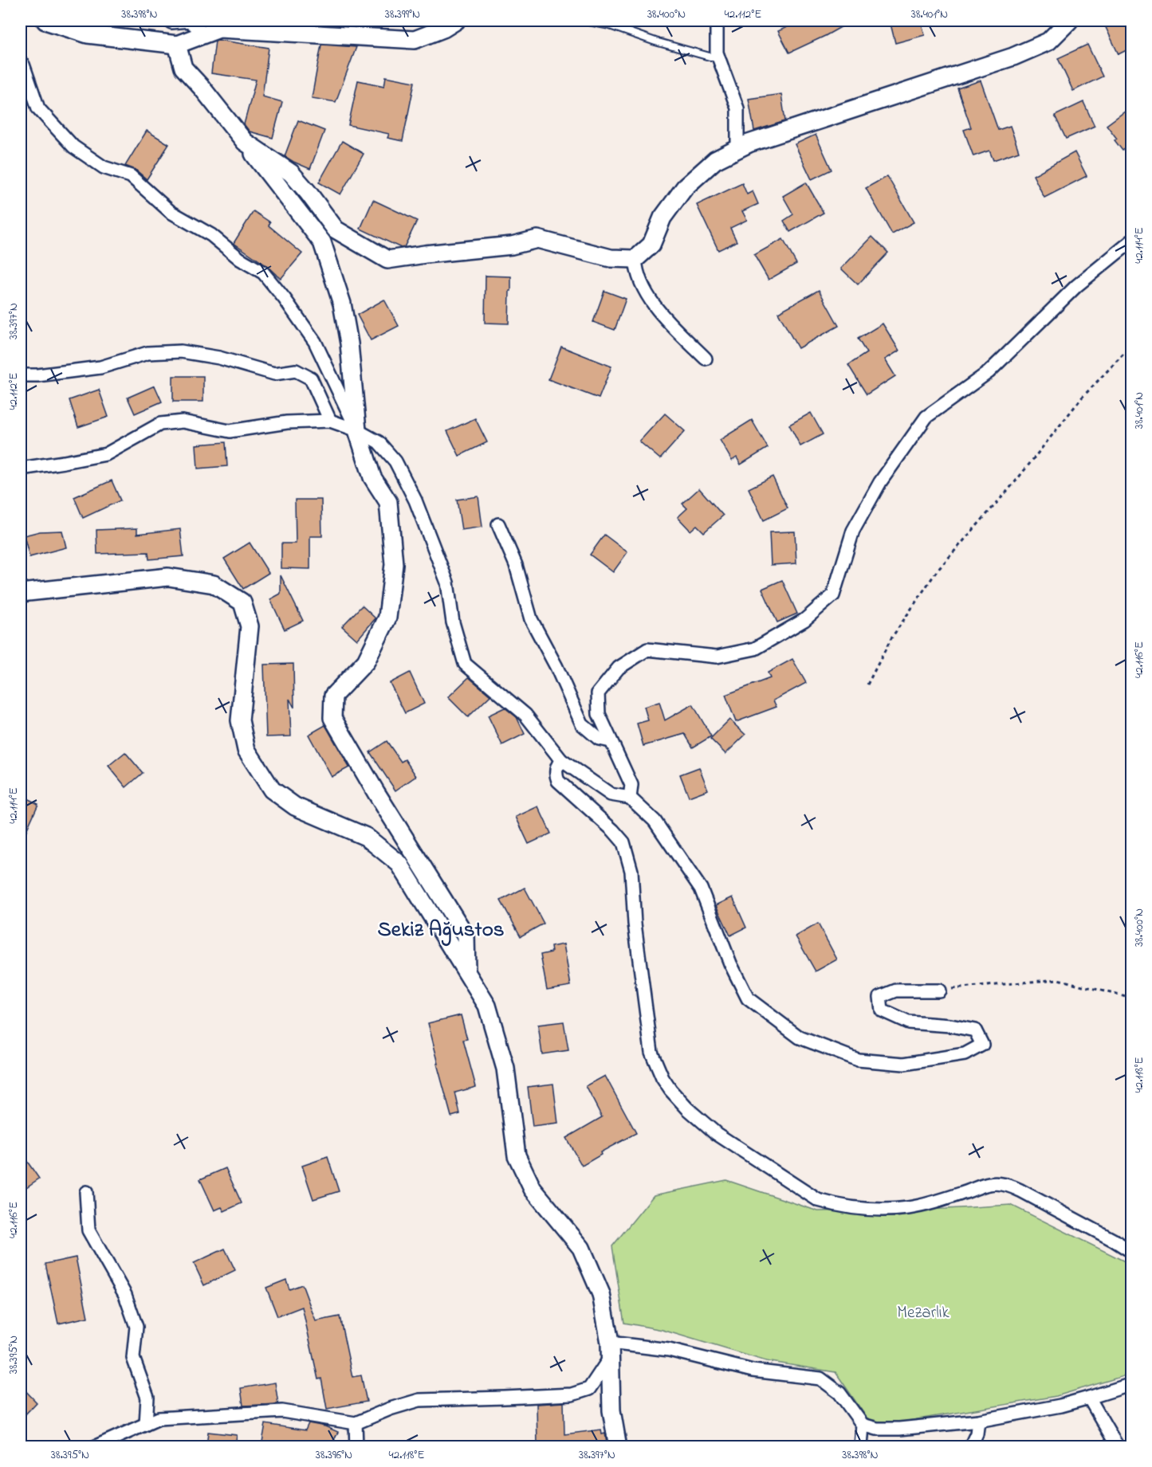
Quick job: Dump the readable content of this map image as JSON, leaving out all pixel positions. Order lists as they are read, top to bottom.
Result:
{
  "districts": ["Sekiz Ağustos"],
  "parks": ["Mezarlık"],
  "coordinates": [
    "38.398°N",
    "38.399°N",
    "38.400°N",
    "42.112°E",
    "38.401°N",
    "42.114°E",
    "38.397°N",
    "42.116°E",
    "42.118°E",
    "38.395°N",
    "38.396°N"
  ]
}
